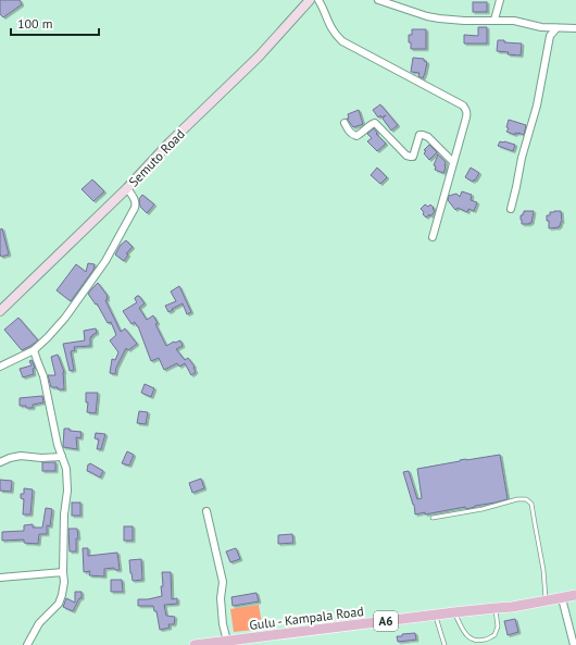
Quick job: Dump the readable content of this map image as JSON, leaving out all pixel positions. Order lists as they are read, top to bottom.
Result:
{
  "streets": {
    "main road": ["Semuto Road", "Gulu - Kampala Road", "A6"]
  },
  "scale_bar": "100 m"
}
